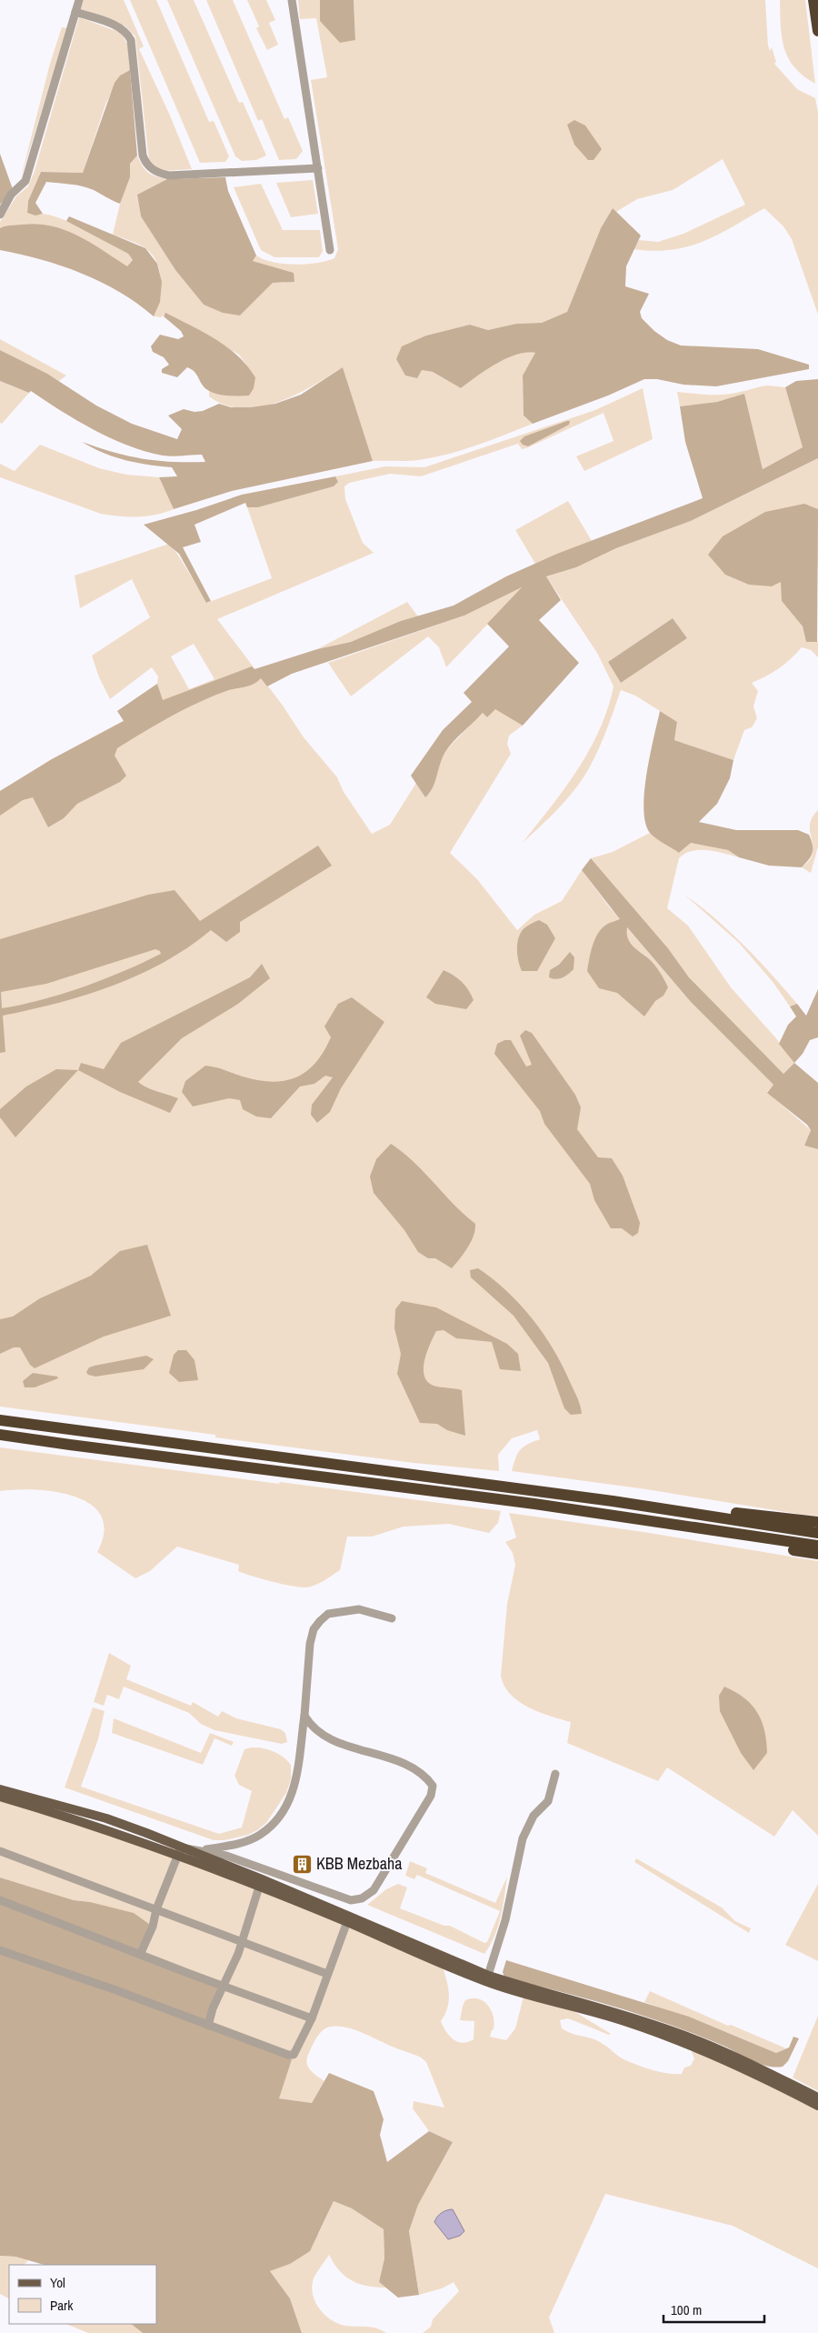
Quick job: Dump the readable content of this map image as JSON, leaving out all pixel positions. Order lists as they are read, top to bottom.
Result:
{
  "places": {
    "building": ["KBB Mezbaha"]
  },
  "legend": ["Yol", "Park"],
  "scale_bar": "100 m"
}
